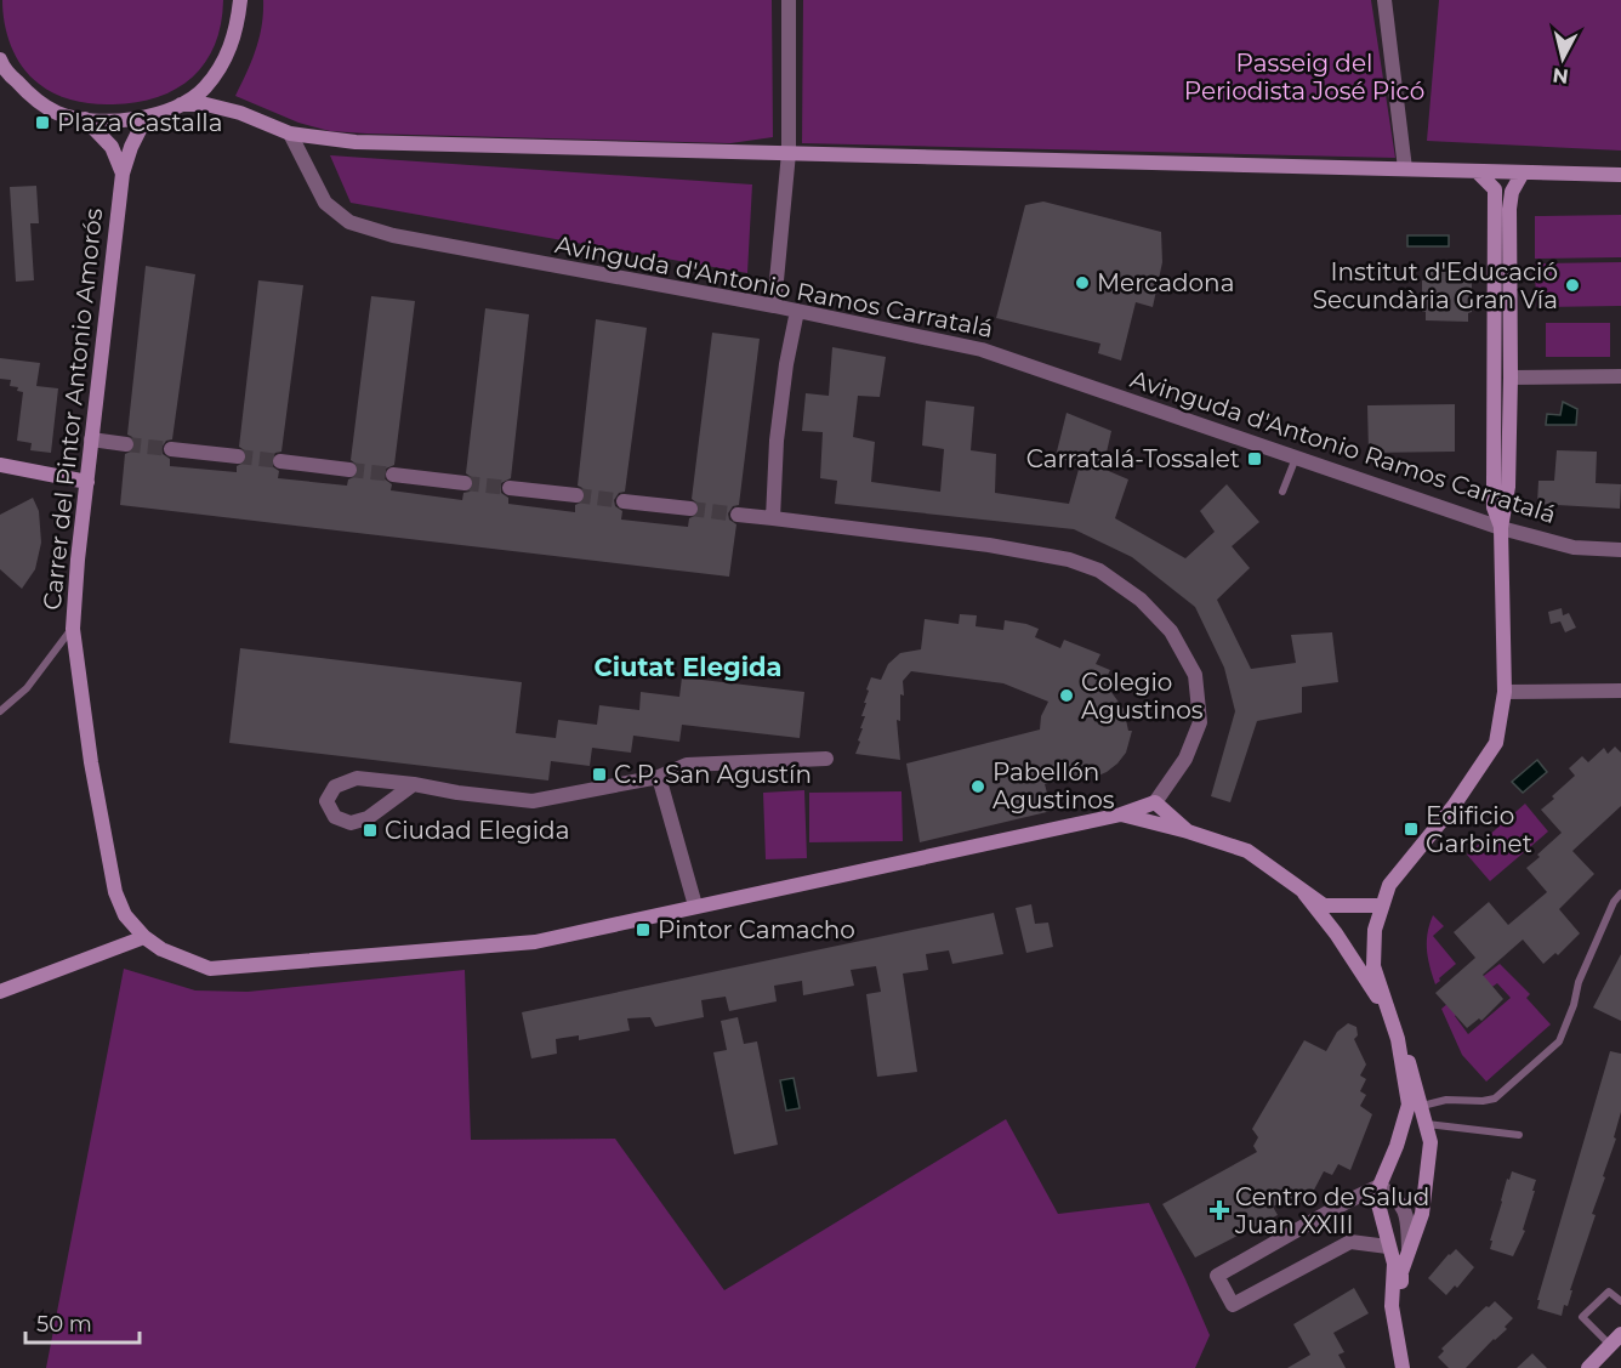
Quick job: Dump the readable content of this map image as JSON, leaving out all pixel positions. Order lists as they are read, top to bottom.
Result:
{
  "streets": {
    "street": ["Avinguda d'Antonio Ramos Carratalá", "Carrer del Pintor Antonio Amorós"]
  },
  "districts": ["Ciutat Elegida"],
  "parks": ["Passeig del Periodista José Picó"],
  "places": {
    "transit": [
      "Plaza Castalla",
      "Carratalá-Tossalet",
      "C.P. San Agustín",
      "Edificio Garbinet",
      "Ciudad Elegida",
      "Pintor Camacho"
    ],
    "other": [
      "Mercadona",
      "Institut d'Educació Secundària Gran Vía",
      "Colegio Agustinos",
      "Pabellón Agustinos"
    ],
    "health": ["Centro de Salud Juan XXIII"]
  },
  "scale_bar": "50 m",
  "north": "bottom"
}
